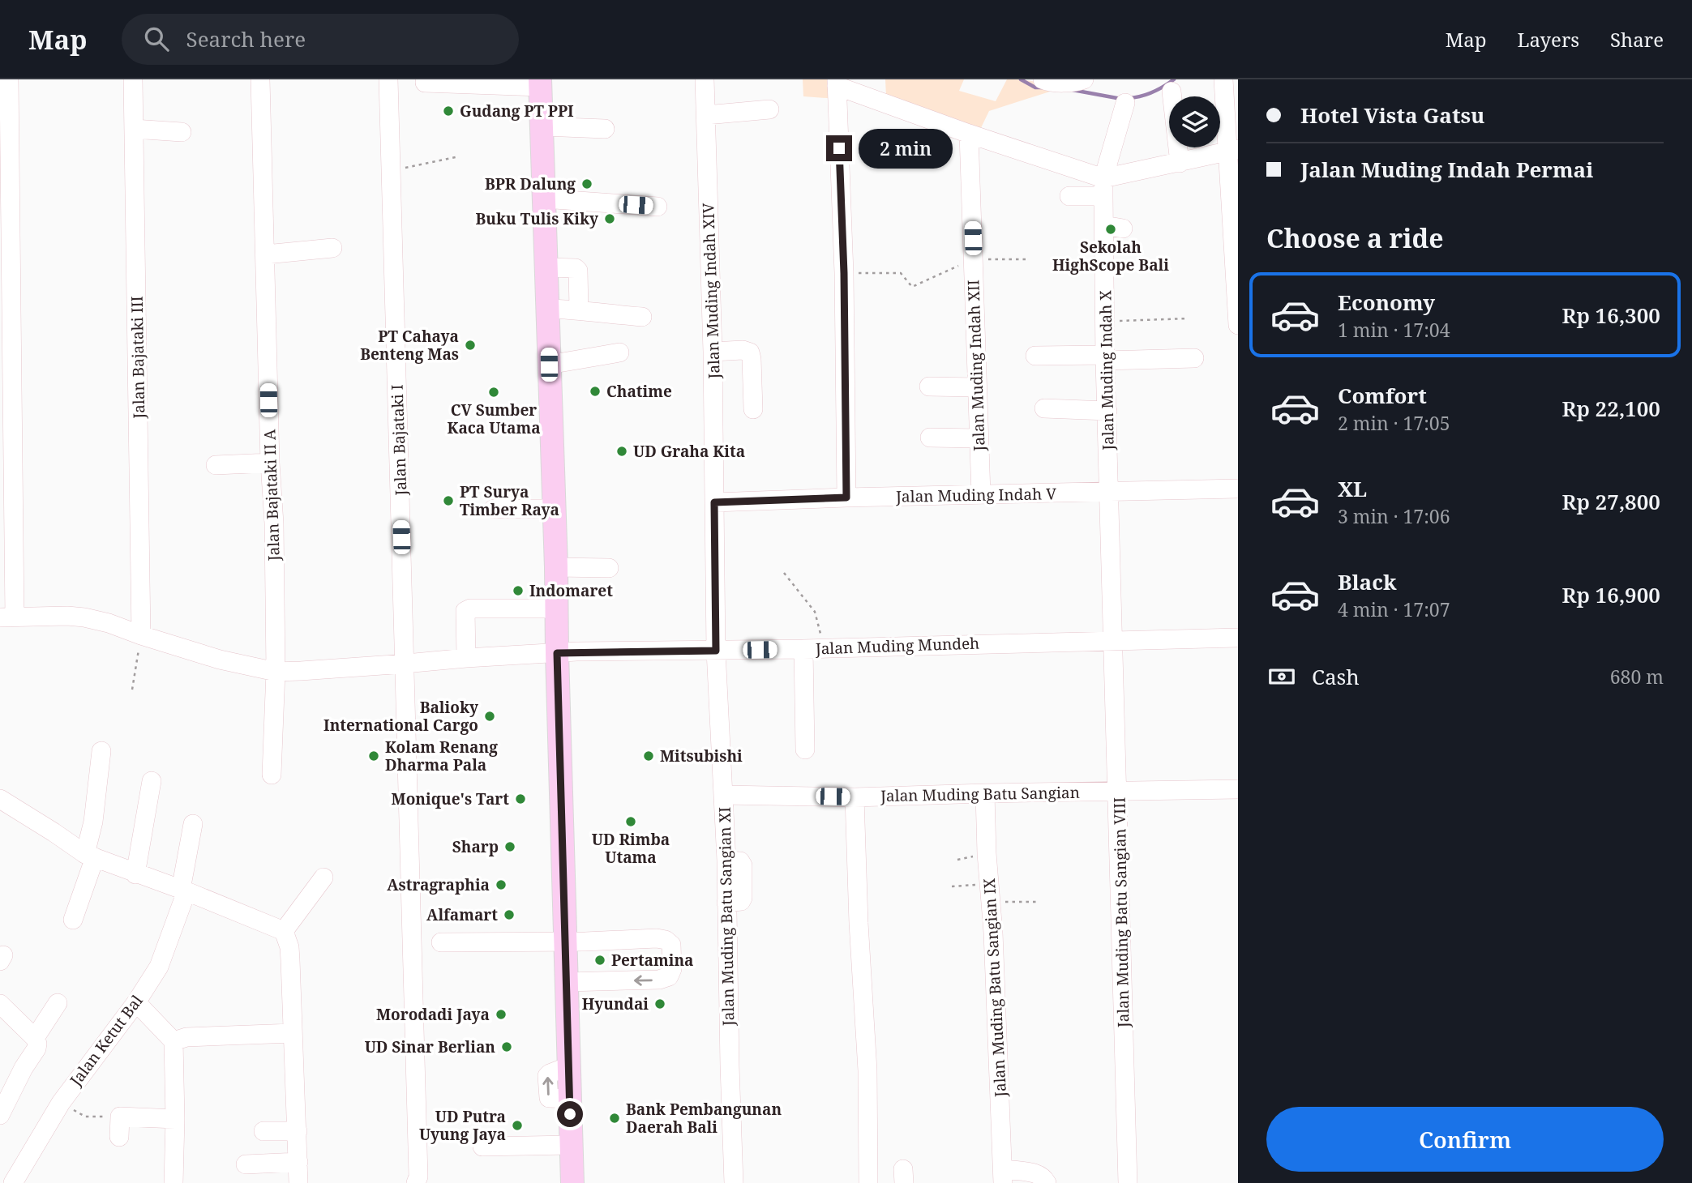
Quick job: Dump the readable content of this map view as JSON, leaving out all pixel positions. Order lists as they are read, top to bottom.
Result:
{
  "streets": {
    "street": [
      "Jalan Muding Indah XIV",
      "Jalan Bajataki III",
      "Jalan Muding Indah XII",
      "Jalan Muding Indah X",
      "Jalan Bajataki I",
      "Jalan Bajataki II A",
      "Jalan Muding Indah V",
      "Jalan Muding Mundeh",
      "Jalan Muding Batu Sangian",
      "Jalan Muding Batu Sangian VIII",
      "Jalan Muding Batu Sangian XI",
      "Jalan Muding Batu Sangian IX",
      "Jalan Ketut Bal"
    ]
  },
  "crossings": [
    ["Jalan Muding Indah XIV", "Jalan Muding Indah V"],
    ["Jalan Muding Indah XIV", "Jalan Muding Mundeh"],
    ["Jalan Muding Indah XIV", "Jalan Muding Batu Sangian XI"],
    ["Jalan Bajataki III", "Jalan Muding Mundeh"],
    ["Jalan Muding Indah XII", "Jalan Muding Indah V"],
    ["Jalan Muding Indah X", "Jalan Muding Indah V"],
    ["Jalan Muding Indah X", "Jalan Muding Mundeh"],
    ["Jalan Muding Indah X", "Jalan Muding Batu Sangian VIII"],
    ["Jalan Bajataki I", "Jalan Muding Mundeh"],
    ["Jalan Bajataki II A", "Jalan Muding Mundeh"],
    ["Jalan Muding Mundeh", "Jalan Muding Batu Sangian VIII"],
    ["Jalan Muding Mundeh", "Jalan Muding Batu Sangian XI"],
    ["Jalan Muding Batu Sangian", "Jalan Muding Batu Sangian VIII"],
    ["Jalan Muding Batu Sangian", "Jalan Muding Batu Sangian XI"],
    ["Jalan Muding Batu Sangian", "Jalan Muding Batu Sangian IX"]
  ],
  "places": [
    "Gudang PT PPI",
    "BPR Dalung",
    "Buku Tulis Kiky",
    "Sekolah HighScope Bali",
    "PT Cahaya Benteng Mas",
    "Chatime",
    "CV Sumber Kaca Utama",
    "UD Graha Kita",
    "PT Surya Timber Raya",
    "Indomaret",
    "Balioky International Cargo",
    "Kolam Renang Dharma Pala",
    "Mitsubishi",
    "Monique's Tart",
    "UD Rimba Utama",
    "Sharp",
    "Astragraphia",
    "Alfamart",
    "Pertamina",
    "Hyundai",
    "Morodadi Jaya",
    "UD Sinar Berlian",
    "Bank Pembangunan Daerah Bali",
    "UD Putra Uyung Jaya"
  ],
  "page": {
    "header": "Map",
    "search": "Search here",
    "nav": ["Map", "Layers", "Share"],
    "banner": ["Hotel Vista Gatsu", "Jalan Muding Indah Permai"],
    "bubble": "2 min",
    "heading": "Choose a ride",
    "list": [
      {
        "name": "Economy",
        "note": "1 min · 17:04",
        "value": "Rp 16,300"
      },
      {
        "name": "Comfort",
        "note": "2 min · 17:05",
        "value": "Rp 22,100"
      },
      {
        "name": "XL",
        "note": "3 min · 17:06",
        "value": "Rp 27,800"
      },
      {
        "name": "Black",
        "note": "4 min · 17:07",
        "value": "Rp 16,900"
      }
    ],
    "pay": ["Cash", "680 m"],
    "buttons": "Confirm"
  }
}
